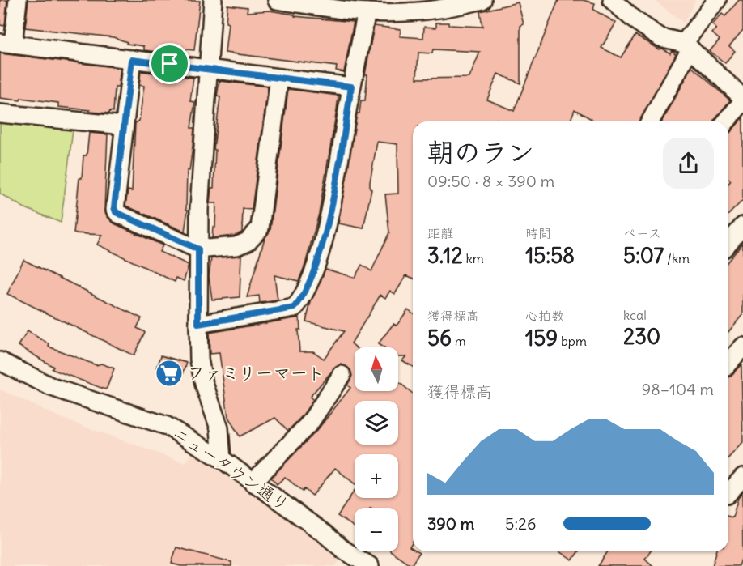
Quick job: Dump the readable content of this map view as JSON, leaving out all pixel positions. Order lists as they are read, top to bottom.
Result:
{
  "streets": {
    "street": ["ニュータウン通り"]
  },
  "places": {
    "supermarket": ["ファミリーマート"]
  },
  "north": "top",
  "page": {
    "heading": ["朝のラン", "09:50 · 8 × 390 m"],
    "stats": [
      ["距離", "3.12 km"],
      ["時間", "15:58"],
      ["ペース", "5:07 /km"],
      ["獲得標高", "56 m"],
      ["心拍数", "159 bpm"],
      ["kcal", "230"]
    ],
    "map_buttons": ["+", "−"],
    "chart": ["獲得標高", "98–104 m"],
    "list": [
      {
        "name": "390 m",
        "note": "5:26"
      }
    ]
  }
}
